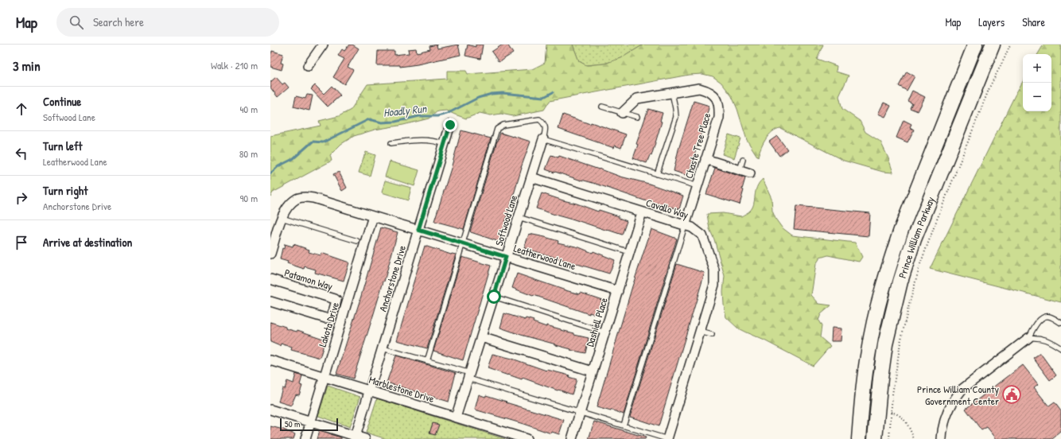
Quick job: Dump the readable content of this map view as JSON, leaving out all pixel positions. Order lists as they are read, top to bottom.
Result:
{
  "streets": {
    "highway": ["Prince William Parkway"],
    "street": [
      "Chaste Tree Place",
      "Cavallo Way",
      "Softwood Lane",
      "Leatherwood Lane",
      "Anchorstone Drive",
      "Patamon Way",
      "Dashiell Place",
      "Lakota Drive",
      "Marblestone Drive"
    ]
  },
  "crossings": [
    ["Chaste Tree Place", "Cavallo Way"],
    ["Cavallo Way", "Softwood Lane"],
    ["Cavallo Way", "Dashiell Place"],
    ["Softwood Lane", "Leatherwood Lane"],
    ["Softwood Lane", "Marblestone Drive"],
    ["Leatherwood Lane", "Anchorstone Drive"],
    ["Leatherwood Lane", "Dashiell Place"],
    ["Leatherwood Lane", "Lakota Drive"],
    ["Anchorstone Drive", "Marblestone Drive"],
    ["Lakota Drive", "Marblestone Drive"]
  ],
  "water": ["Hoadly Run"],
  "places": {
    "public building": ["Prince William County Government Center"]
  },
  "scale_bar": "50 m",
  "page": {
    "header": "Map",
    "search": "Search here",
    "nav": ["Map", "Layers", "Share"],
    "heading": ["3 min", "Walk · 210 m"],
    "map_buttons": ["+", "−"],
    "list": [
      ["Continue", "Softwood Lane", "40 m"],
      ["Turn left", "Leatherwood Lane", "80 m"],
      ["Turn right", "Anchorstone Drive", "90 m"],
      "Arrive at destination"
    ],
    "scale": "50 m"
  }
}
